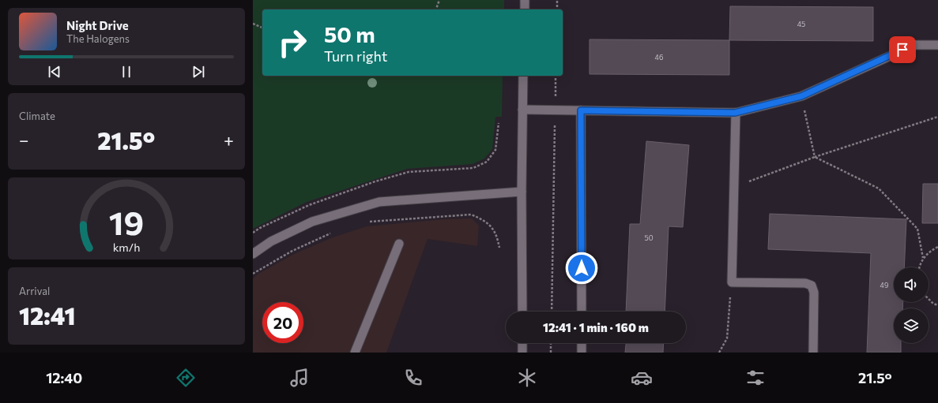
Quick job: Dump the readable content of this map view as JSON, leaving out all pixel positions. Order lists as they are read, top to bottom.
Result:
{
  "house_numbers": [
    "45",
    "46",
    "50",
    "49"
  ],
  "page": {
    "turn": ["50 m", "Turn right"],
    "song": ["Night Drive", "The Halogens"],
    "tile": [
      "Climate",
      ["Arrival", "12:41"]
    ],
    "heat": ["−", "21.5°", "+"],
    "limit": "20",
    "trip": "12:41 · 1 min · 160 m",
    "tabs": ["12:40", "21.5°"],
    "gauge": ["19", "km/h"]
  }
}
